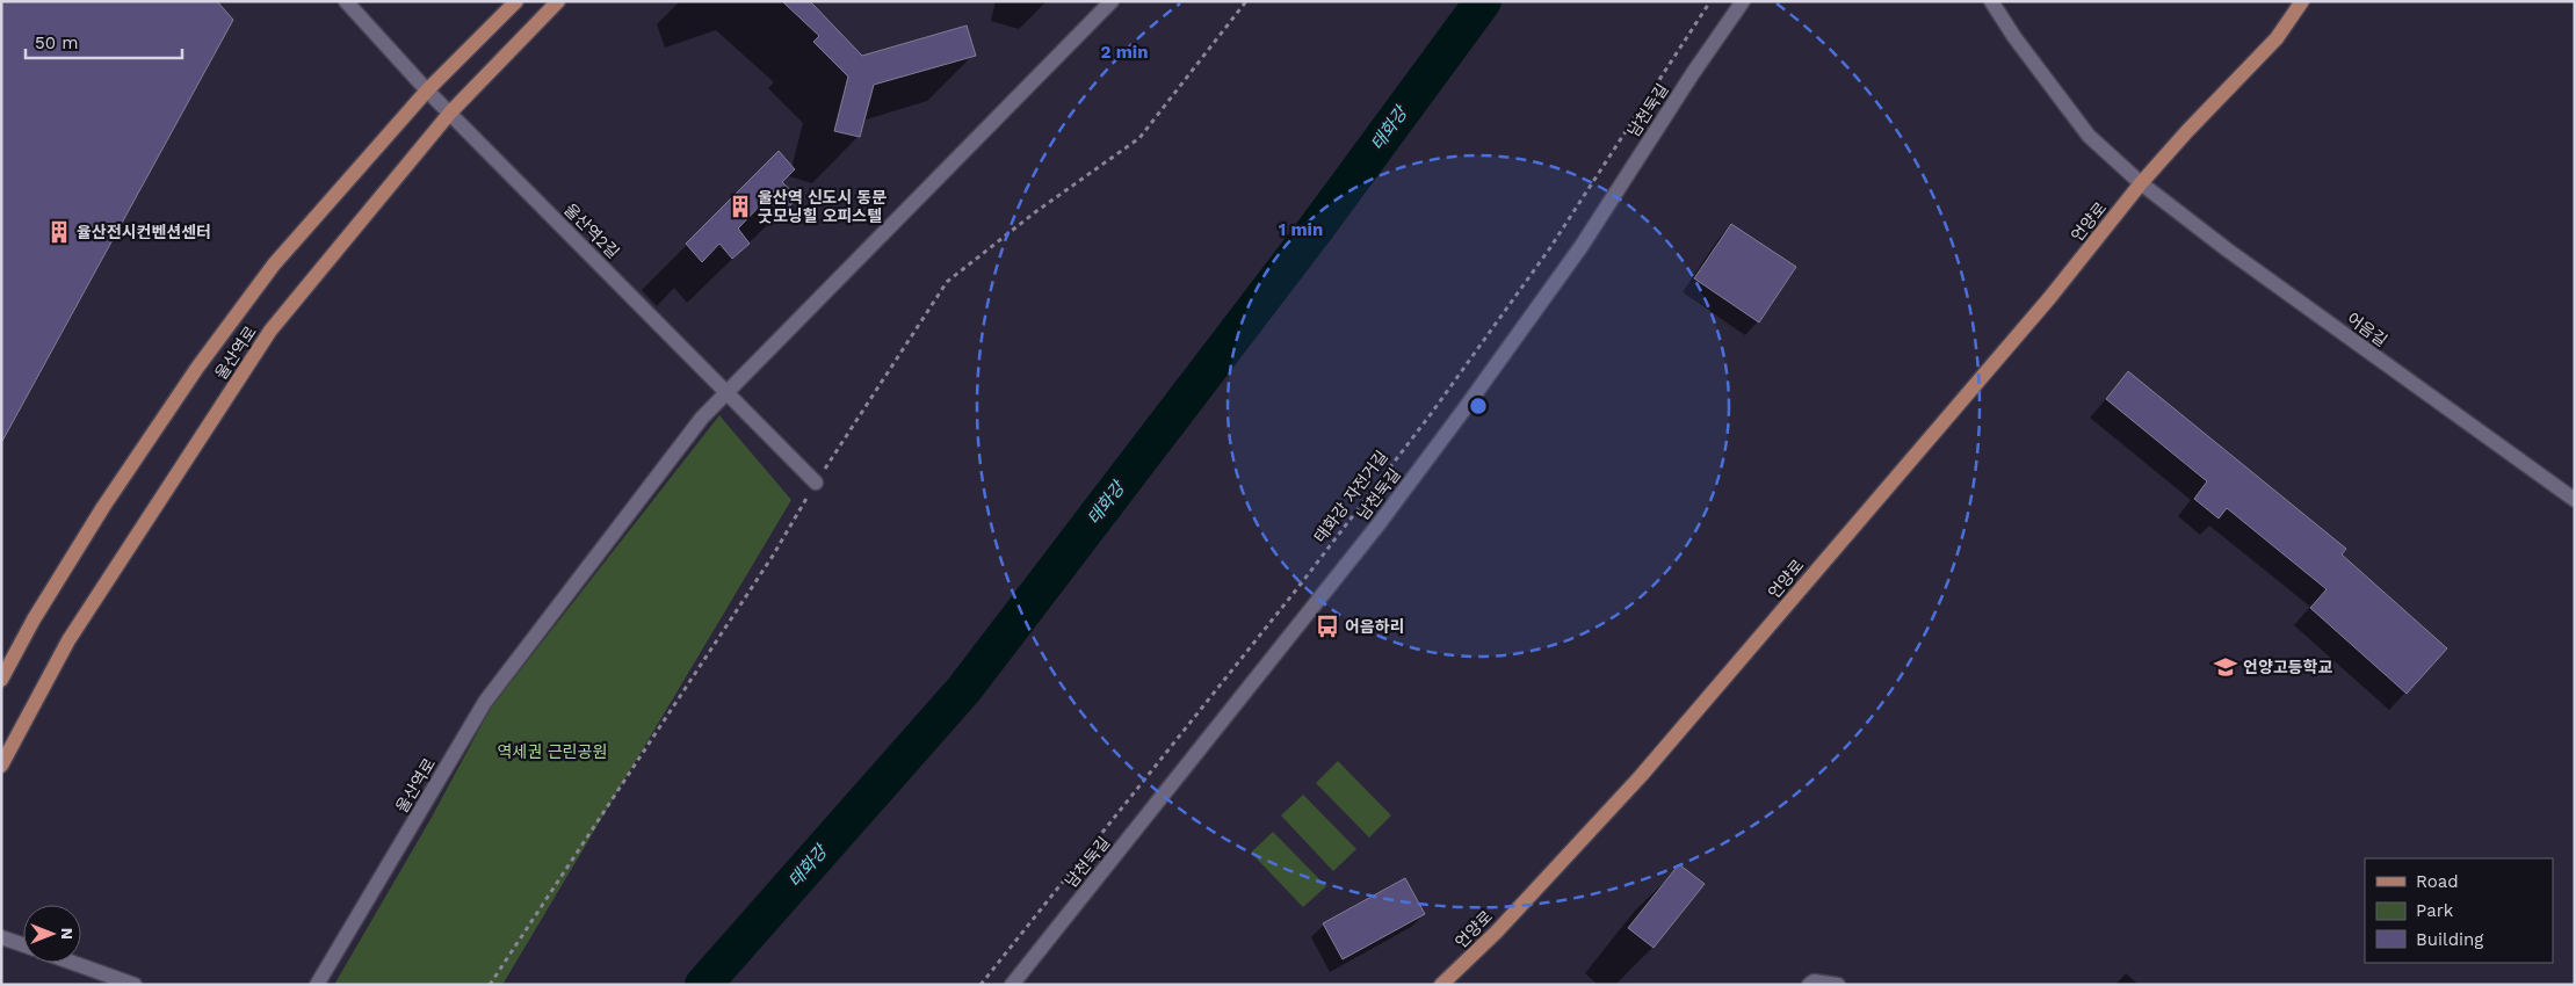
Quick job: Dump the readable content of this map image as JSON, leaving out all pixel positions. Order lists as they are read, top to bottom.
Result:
{
  "streets": {
    "main road": ["언양로", "울산역로"],
    "street": ["남천둑길", "울산역2길", "어음길"],
    "path": ["태화강 자전거길"]
  },
  "crossings": [
    ["언양로", "어음길"],
    ["울산역2길", "울산역로"]
  ],
  "water": ["태화강"],
  "parks": ["역세권 근린공원"],
  "places": {
    "building": ["울산역 신도시 동문 굿모닝힐 오피스텔", "율산전시컨벤션센터"],
    "bus stop": ["어음하리"],
    "school or university": ["언양고등학교"]
  },
  "legend": ["Road", "Park", "Building"],
  "scale_bar": "50 m",
  "north": "right",
  "rings": ["2 min", "1 min"]
}
